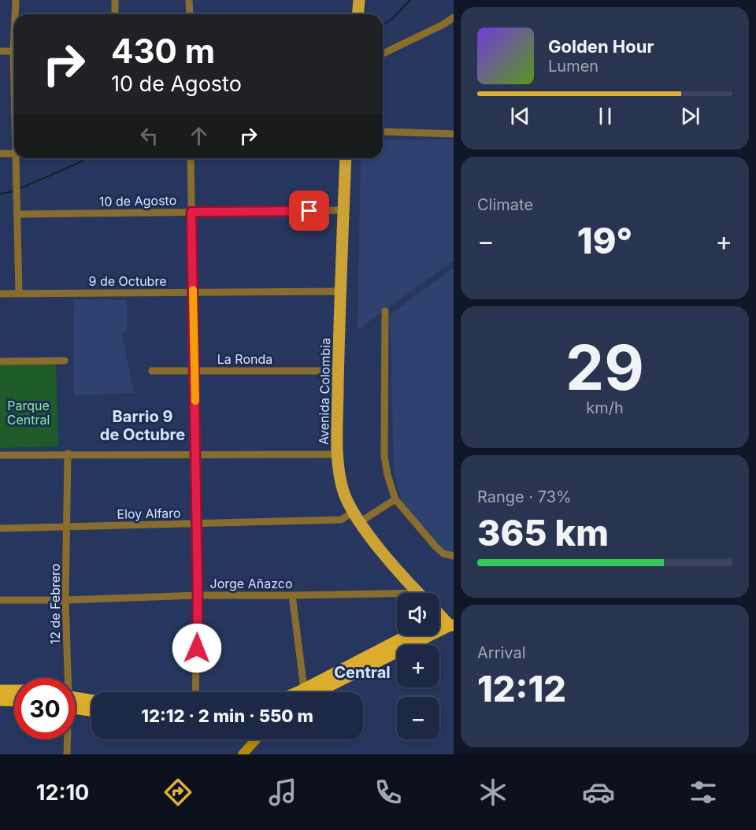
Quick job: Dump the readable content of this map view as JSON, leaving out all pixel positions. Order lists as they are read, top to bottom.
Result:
{
  "streets": {
    "main road": ["Avenida Colombia"],
    "street": [
      "10 de Agosto",
      "9 de Octubre",
      "La Ronda",
      "Eloy Alfaro",
      "Jorge Añazco",
      "12 de Febrero"
    ]
  },
  "crossings": [
    ["10 de Agosto", "Avenida Colombia"],
    ["9 de Octubre", "Avenida Colombia"],
    ["La Ronda", "Avenida Colombia"],
    ["Avenida Colombia", "Eloy Alfaro"],
    ["Eloy Alfaro", "12 de Febrero"],
    ["Jorge Añazco", "12 de Febrero"]
  ],
  "districts": ["Barrio 9 de Octubre", "Central"],
  "parks": ["Parque Central"],
  "page": {
    "turn": ["430 m", "10 de Agosto"],
    "song": ["Golden Hour", "Lumen"],
    "tile": [
      "Climate",
      ["29", "km/h"],
      ["Range · 73%", "365 km"],
      ["Arrival", "12:12"]
    ],
    "heat": ["−", "19°", "+"],
    "map_buttons": ["+", "−"],
    "limit": "30",
    "trip": "12:12 · 2 min · 550 m",
    "tabs": "12:10"
  }
}
